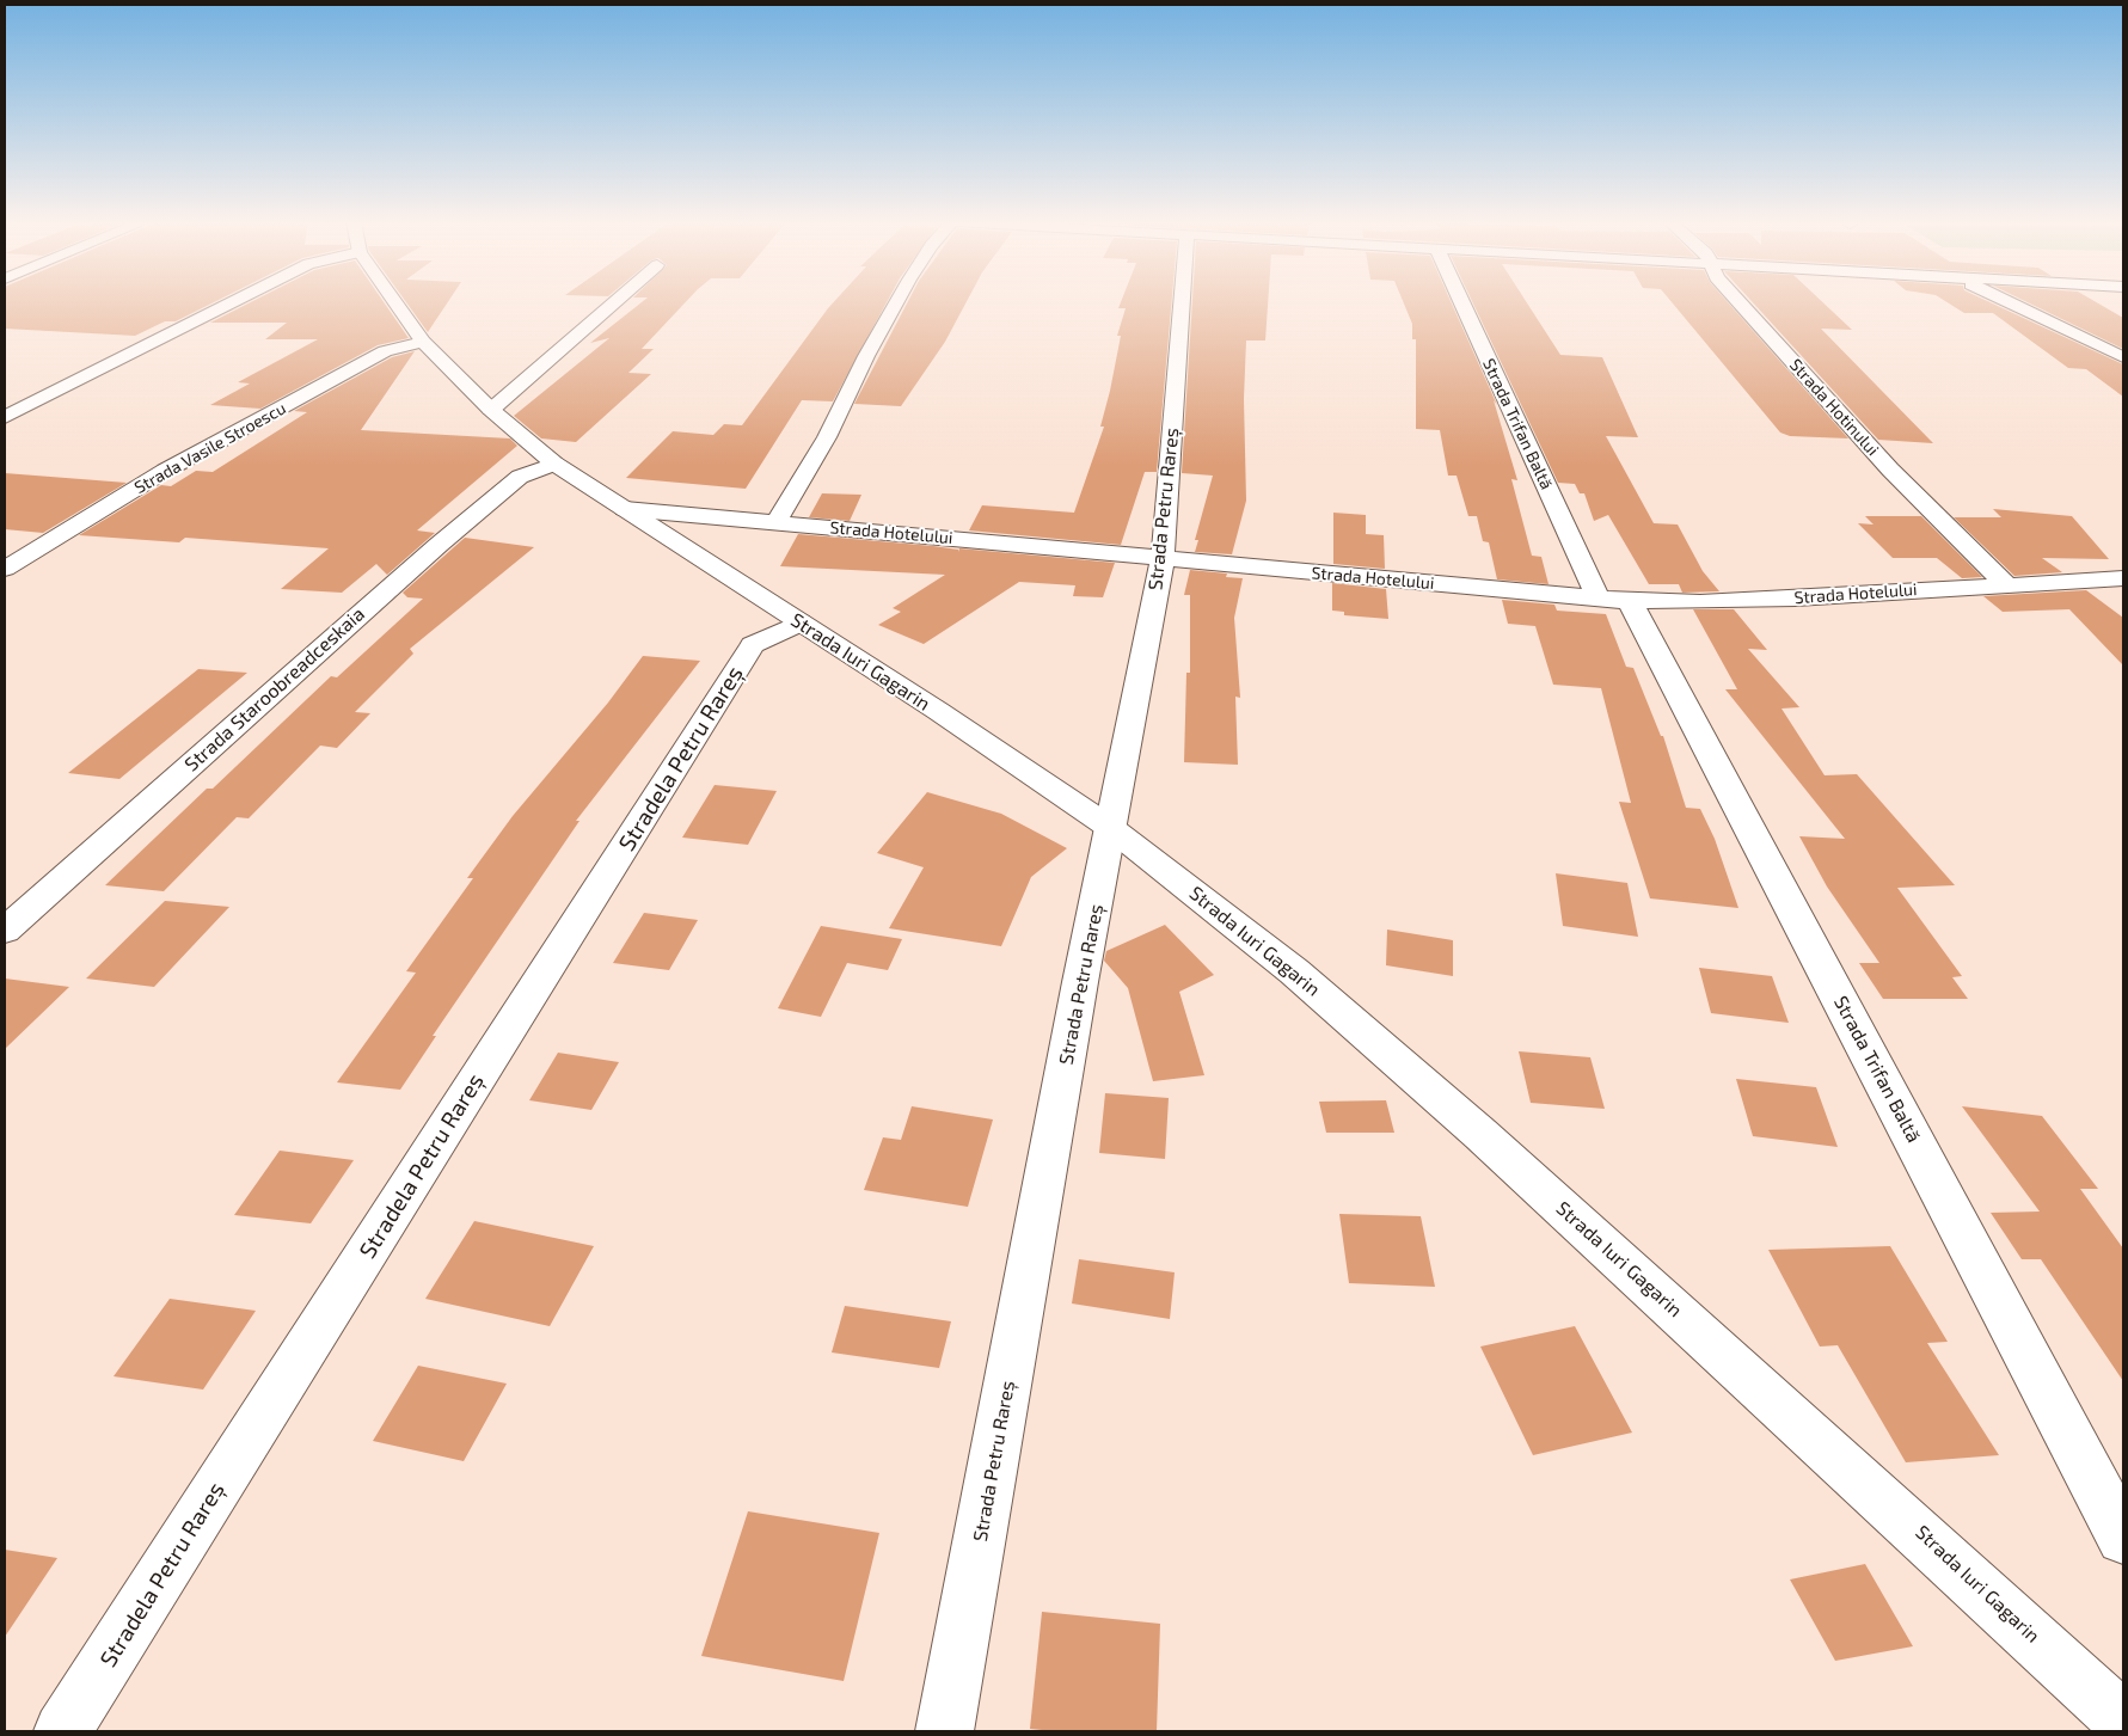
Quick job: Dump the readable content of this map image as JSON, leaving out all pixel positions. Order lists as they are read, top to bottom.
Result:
{
  "streets": {
    "street": [
      "Strada Hotinului",
      "Strada Trifan Baltă",
      "Strada Vasile Stroescu",
      "Strada Petru Rareș",
      "Strada Hotelului",
      "Strada Iuri Gagarin",
      "Strada Staroobreadceskaia",
      "Stradela Petru Rareș"
    ]
  },
  "crossings": [
    ["Strada Hotinului", "Strada Hotelului"],
    ["Strada Trifan Baltă", "Strada Hotelului"],
    ["Strada Vasile Stroescu", "Strada Iuri Gagarin"],
    ["Strada Petru Rareș", "Strada Hotelului"],
    ["Strada Petru Rareș", "Strada Iuri Gagarin"],
    ["Strada Hotelului", "Strada Iuri Gagarin"],
    ["Strada Iuri Gagarin", "Strada Staroobreadceskaia"],
    ["Strada Iuri Gagarin", "Stradela Petru Rareș"]
  ]
}
